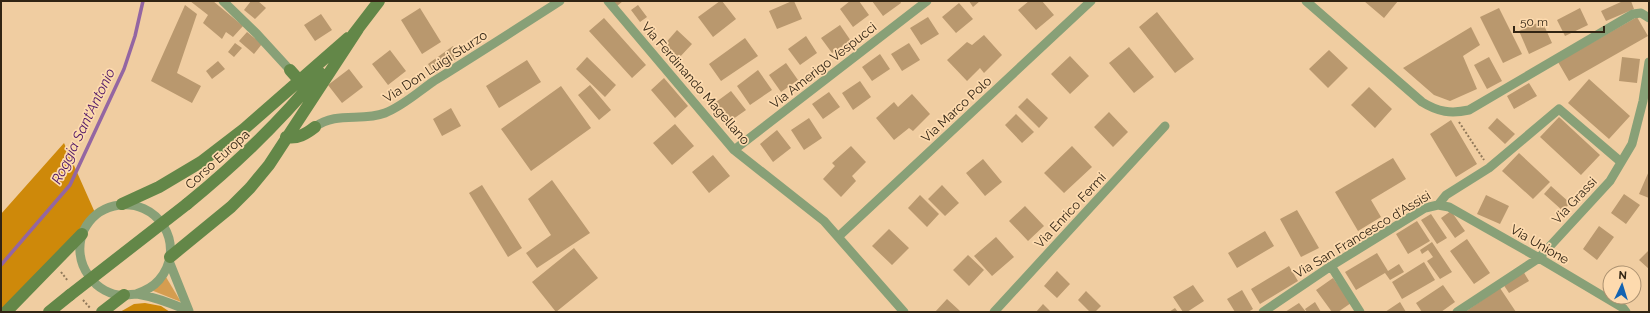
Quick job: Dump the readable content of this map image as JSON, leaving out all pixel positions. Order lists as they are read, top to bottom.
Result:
{
  "streets": {
    "main road": ["Corso Europa"],
    "street": [
      "Via Amerigo Vespucci",
      "Via Don Luigi Sturzo",
      "Via Ferdinando Magellano",
      "Via Marco Polo",
      "Via Grassi",
      "Via Enrico Fermi",
      "Via San Francesco d'Assisi",
      "Via Unione"
    ]
  },
  "crossings": [
    ["Via Amerigo Vespucci", "Via Ferdinando Magellano"],
    ["Via Ferdinando Magellano", "Via Marco Polo"],
    ["Via Grassi", "Via San Francesco d'Assisi"],
    ["Via Grassi", "Via Unione"],
    ["Via San Francesco d'Assisi", "Via Unione"]
  ],
  "water": ["Roggia Sant'Antonio"],
  "scale_bar": "50 m",
  "north": "top"
}
